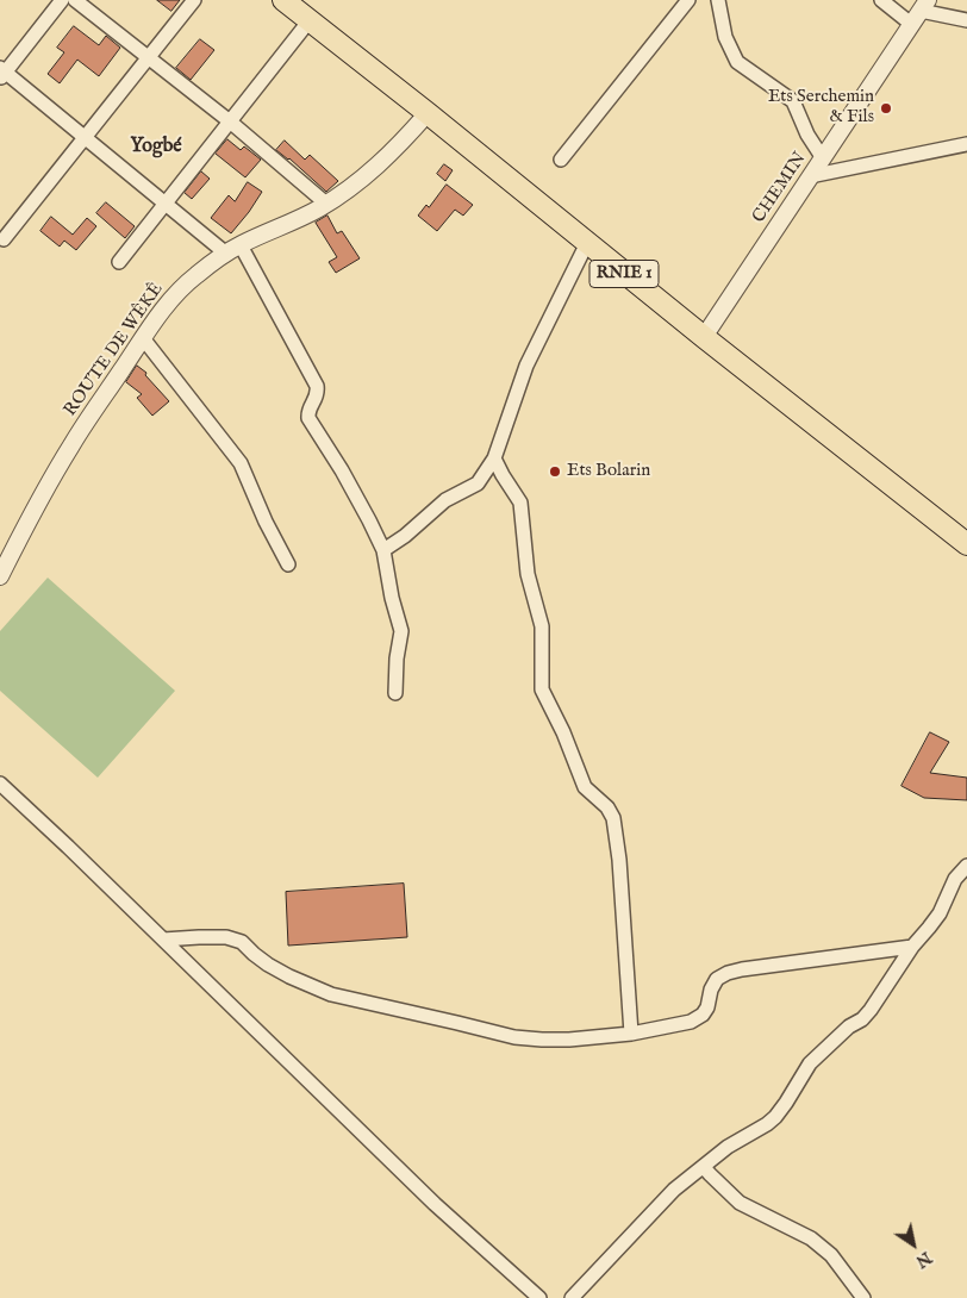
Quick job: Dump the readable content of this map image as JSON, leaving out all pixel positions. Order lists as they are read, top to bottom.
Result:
{
  "streets": {
    "highway": ["RNIE 1"],
    "street": ["CHEMIN", "ROUTE DE WÊKÊ"]
  },
  "crossings": [
    ["CHEMIN", "RNIE 1"],
    ["RNIE 1", "ROUTE DE WÊKÊ"]
  ],
  "districts": ["Yogbé"],
  "places": ["Ets Serchemin & Fils", "Ets Bolarin"],
  "north": "bottom right"
}
